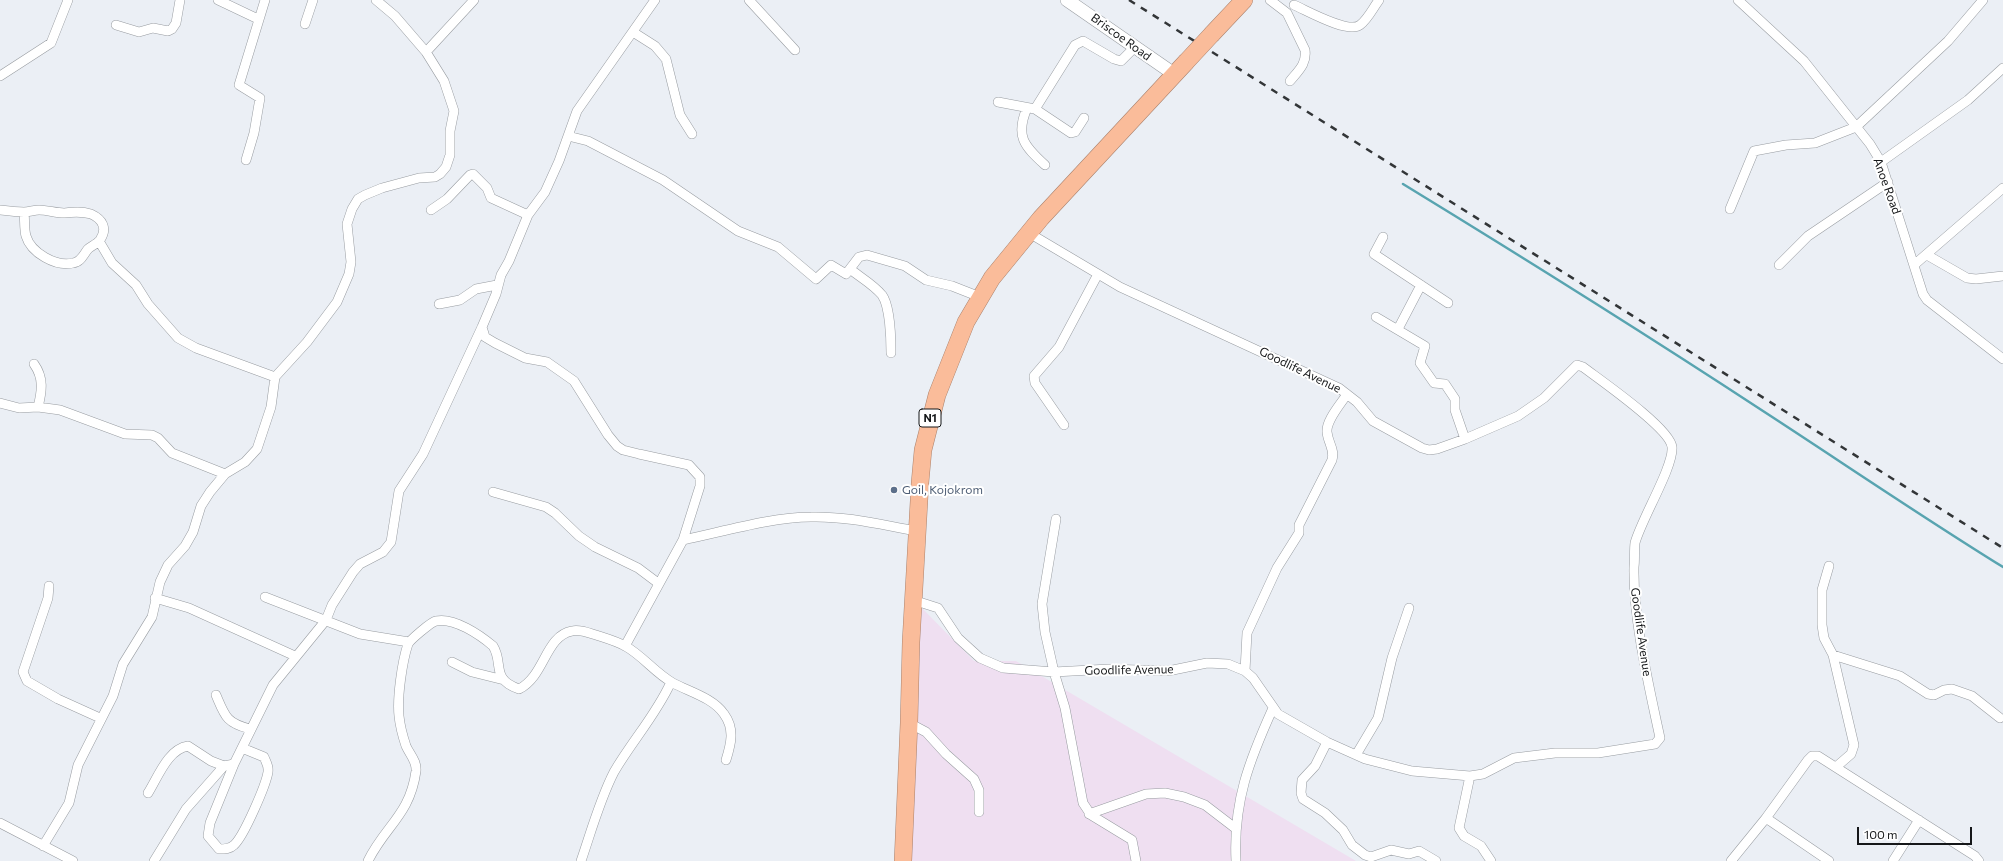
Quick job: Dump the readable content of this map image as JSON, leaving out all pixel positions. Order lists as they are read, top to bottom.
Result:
{
  "streets": {
    "highway": ["N1"],
    "street": ["Briscoe Road", "Anoe Road", "Goodlife Avenue"]
  },
  "crossings": [
    ["Briscoe Road", "N1"],
    ["Goodlife Avenue", "N1"]
  ],
  "places": ["Goil, Kojokrom"],
  "scale_bar": "100 m"
}
